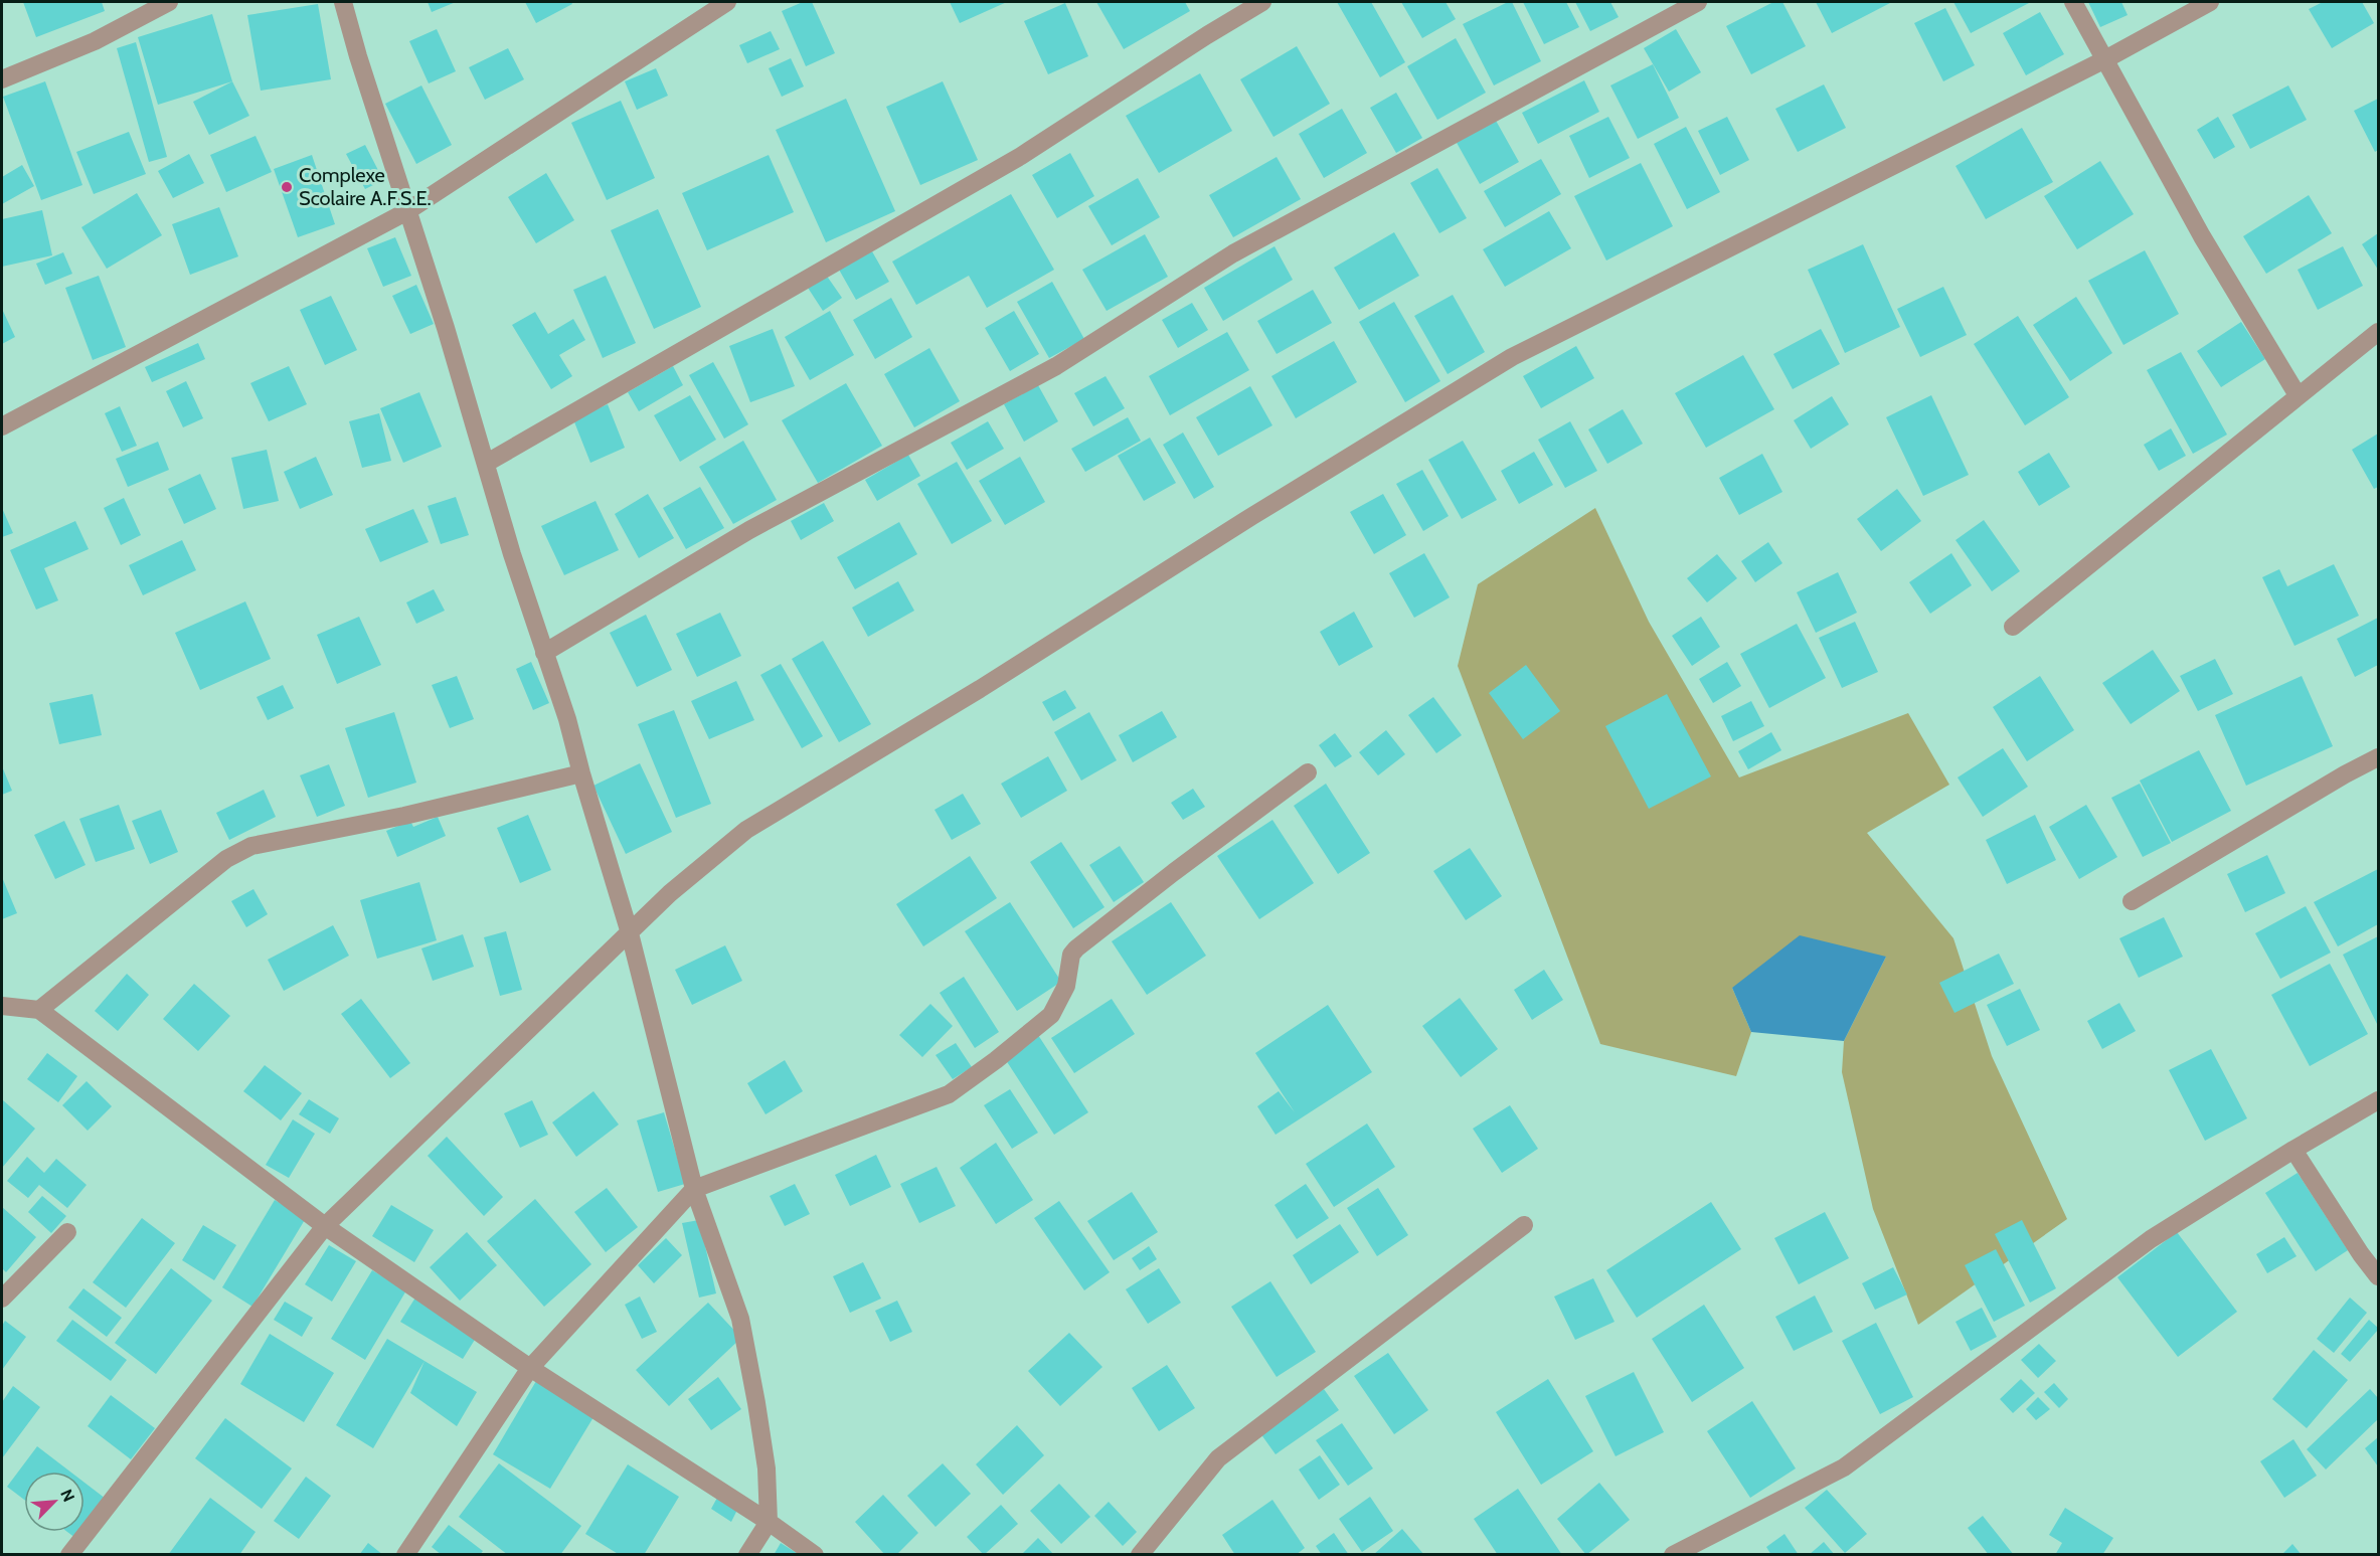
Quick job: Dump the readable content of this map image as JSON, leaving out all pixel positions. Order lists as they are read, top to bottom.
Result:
{
  "places": ["Complexe Scolaire A.F.S.E."],
  "north": "top right"
}
